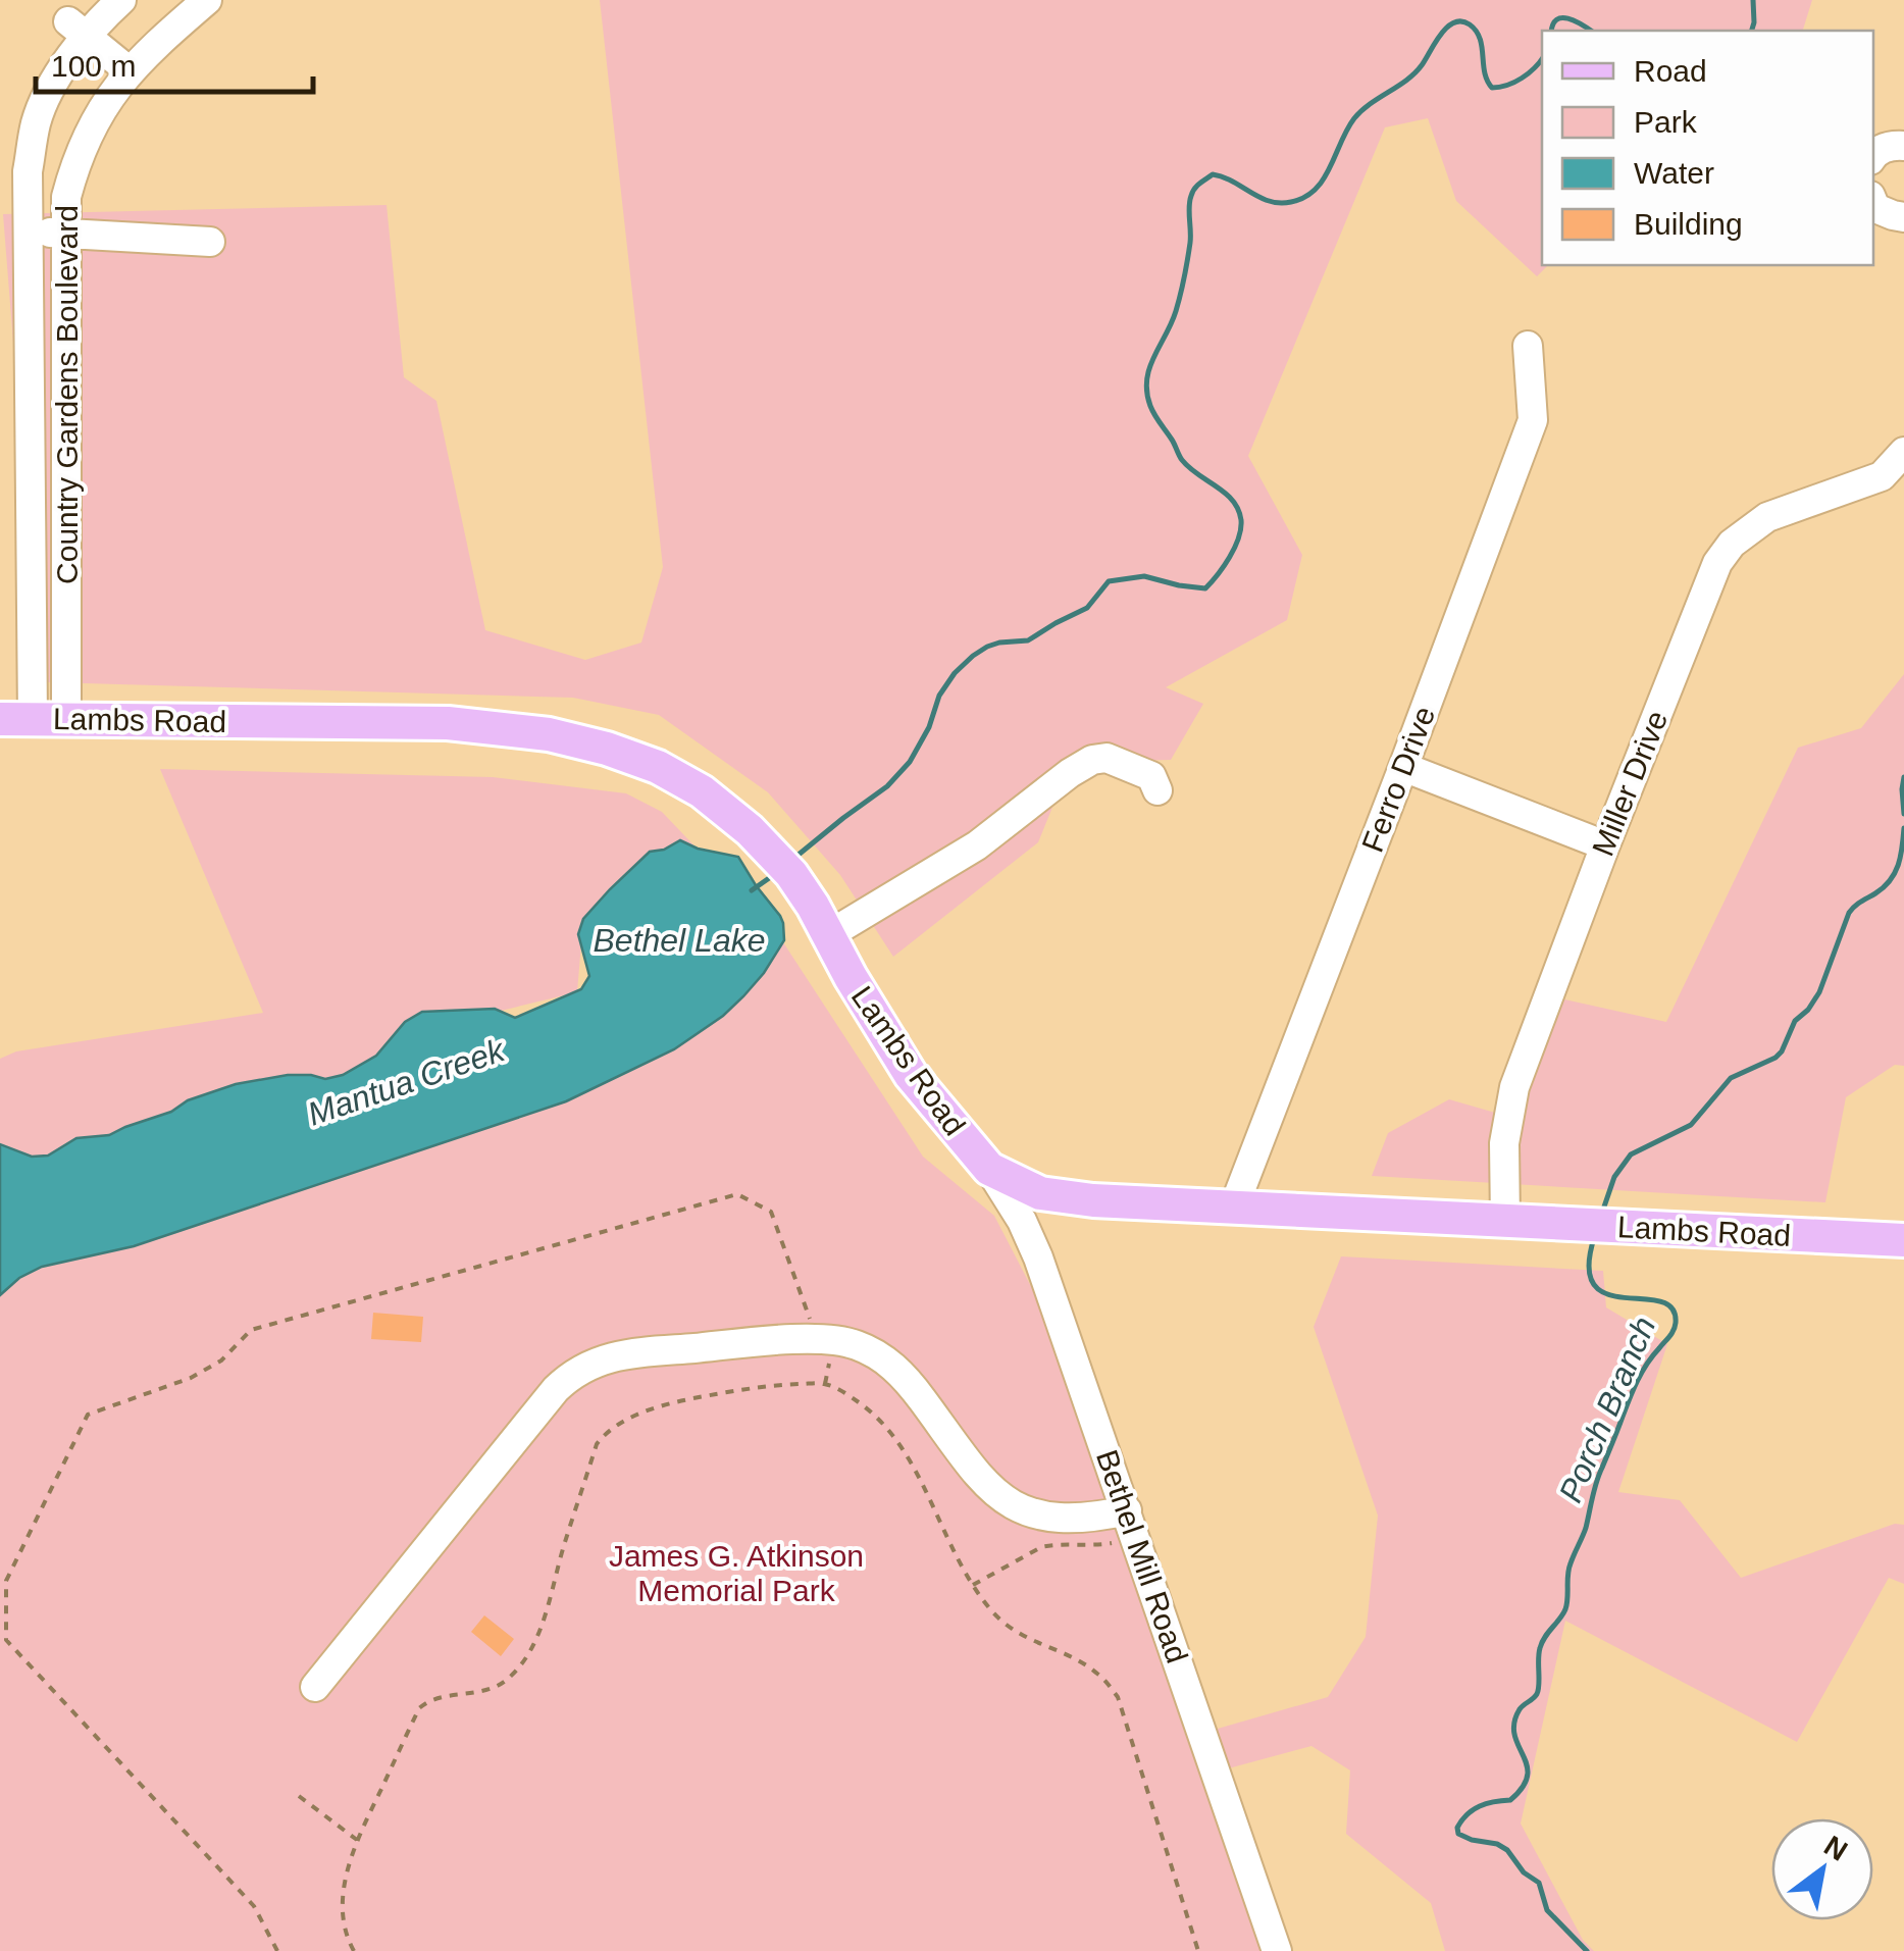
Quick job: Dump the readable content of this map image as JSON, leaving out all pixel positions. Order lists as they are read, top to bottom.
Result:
{
  "streets": {
    "main road": ["Lambs Road"],
    "street": [
      "Country Gardens Boulevard",
      "Ferro Drive",
      "Miller Drive",
      "Bethel Mill Road"
    ]
  },
  "crossings": [
    ["Country Gardens Boulevard", "Lambs Road"],
    ["Lambs Road", "Ferro Drive"],
    ["Lambs Road", "Miller Drive"],
    ["Lambs Road", "Bethel Mill Road"]
  ],
  "water": ["Bethel Lake", "Mantua Creek", "Porch Branch"],
  "parks": ["James G. Atkinson Memorial Park"],
  "legend": [
    "Road",
    "Park",
    "Water",
    "Building"
  ],
  "scale_bar": "100 m",
  "north": "top right"
}
